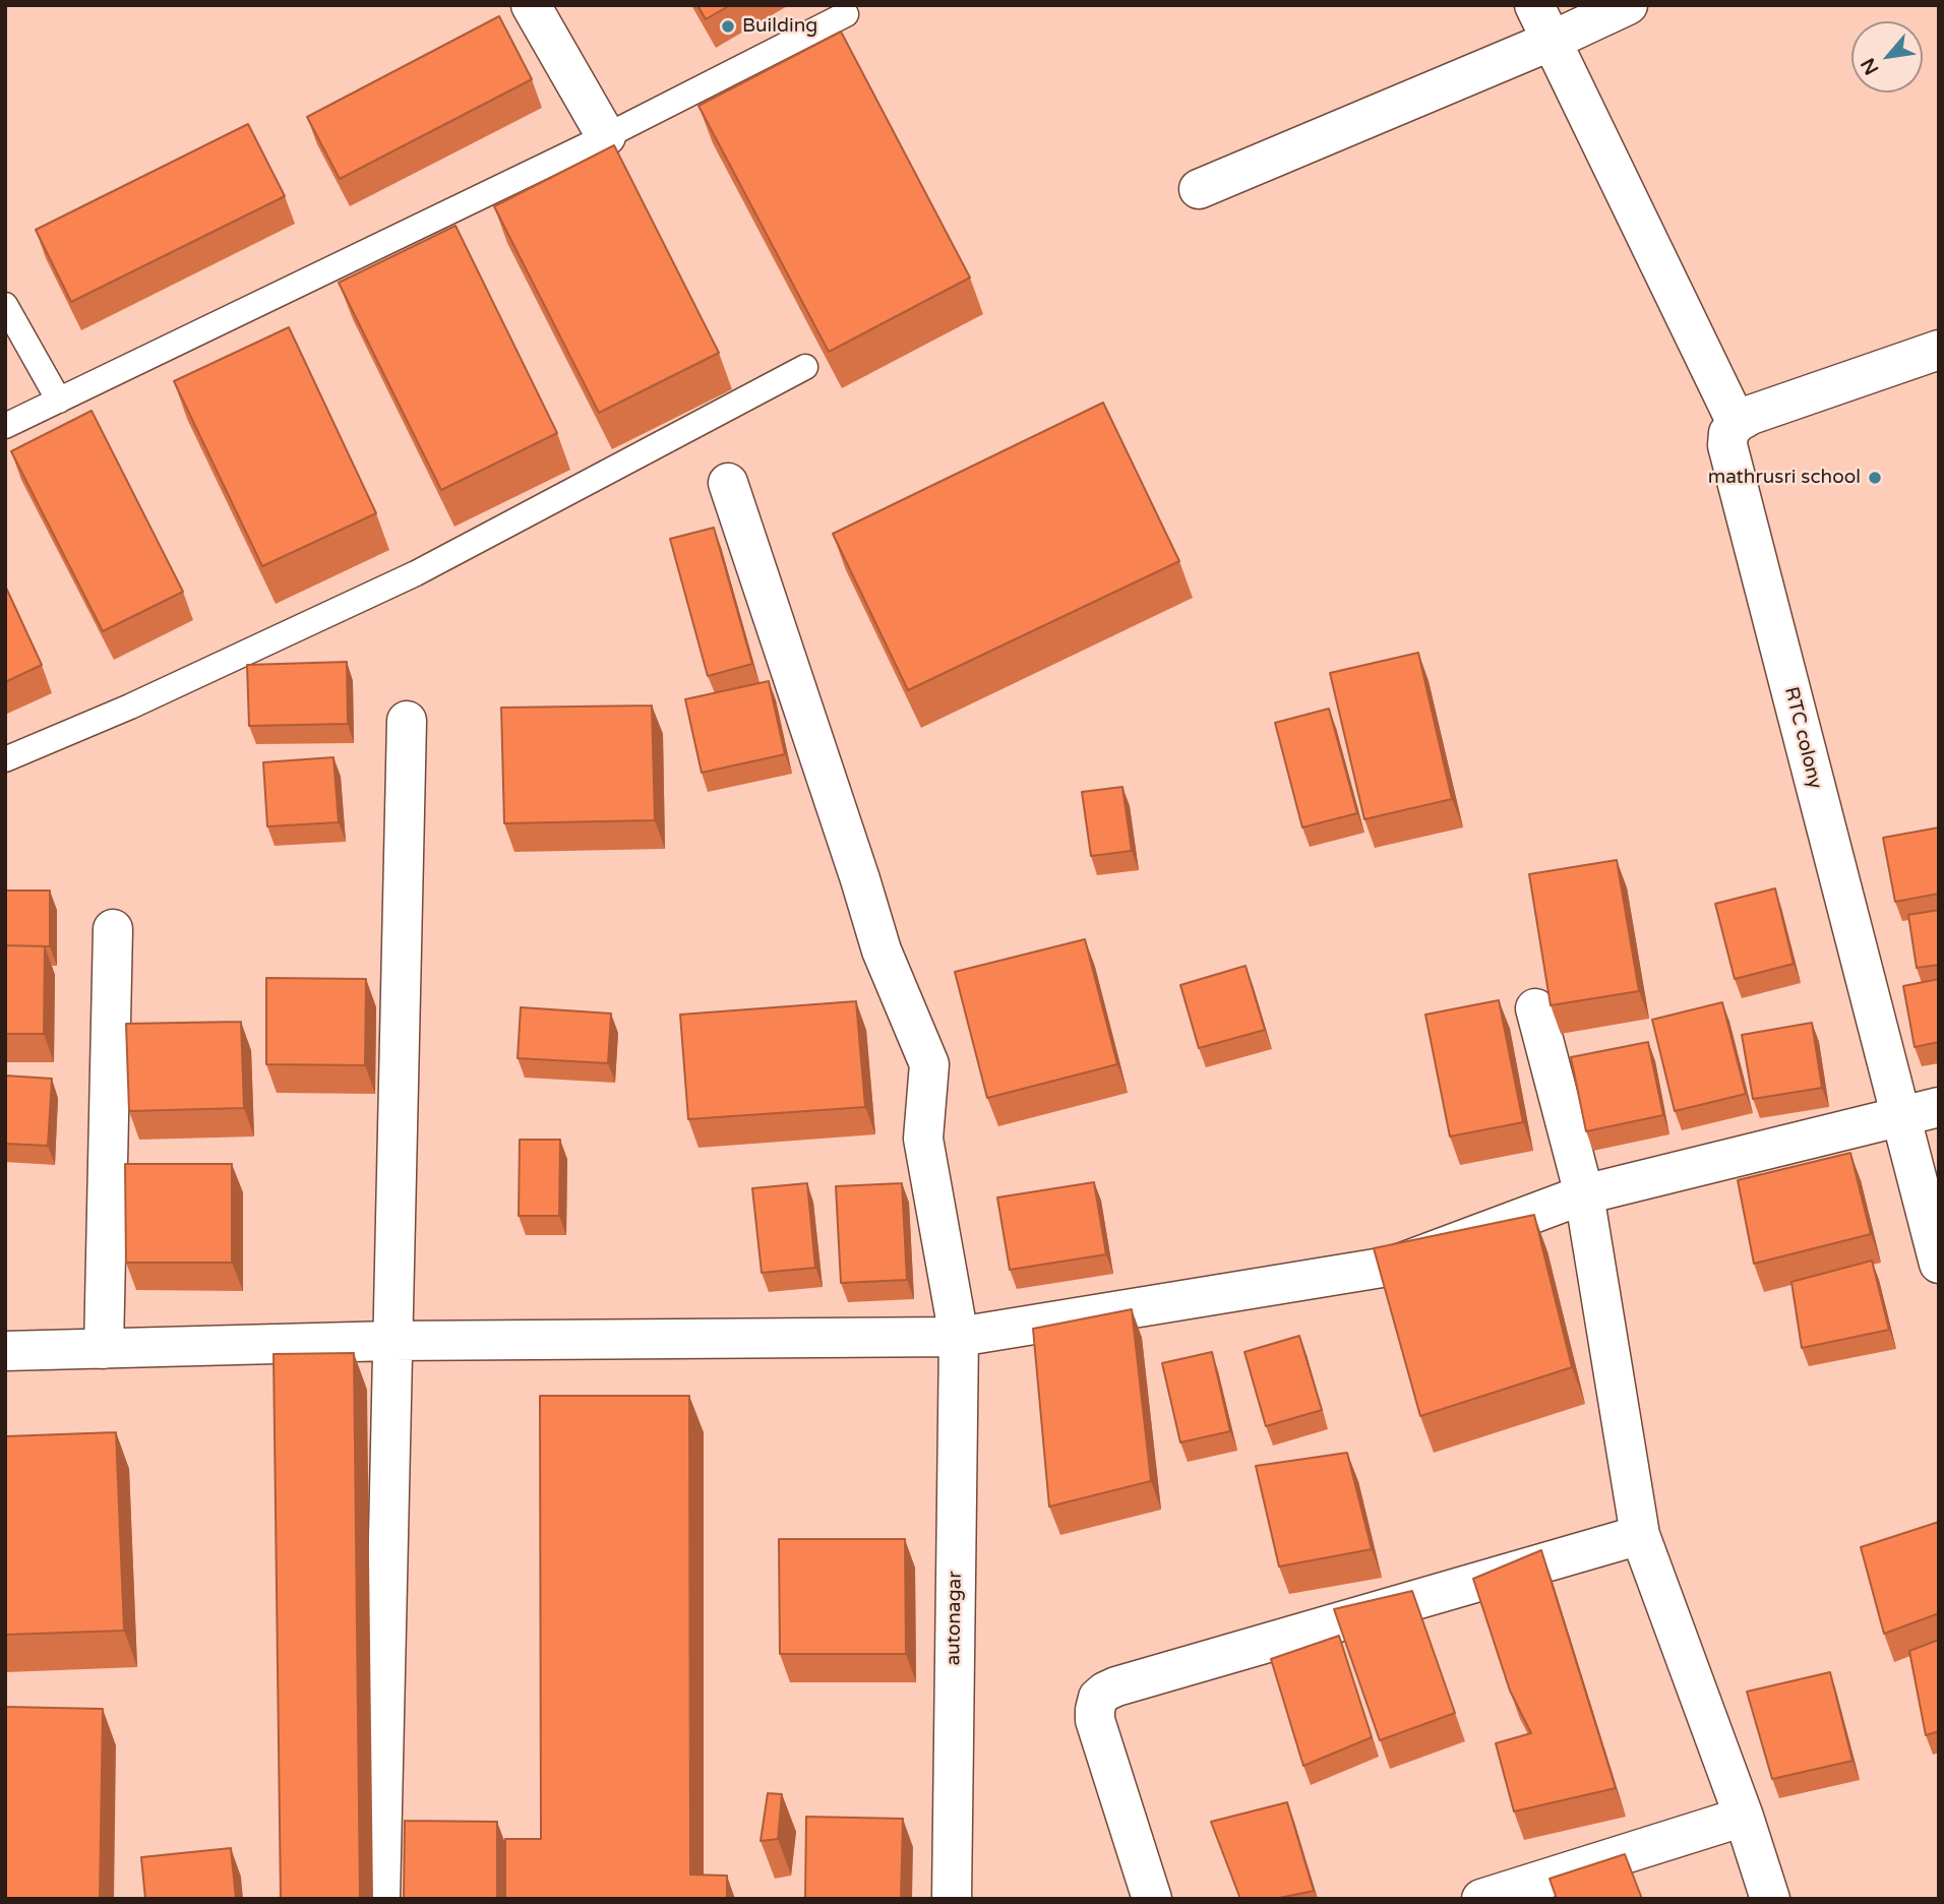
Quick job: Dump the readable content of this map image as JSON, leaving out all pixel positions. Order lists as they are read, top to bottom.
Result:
{
  "streets": {
    "street": ["RTC colony", "autonagar"]
  },
  "places": ["Building", "mathrusri school"],
  "north": "bottom left"
}
